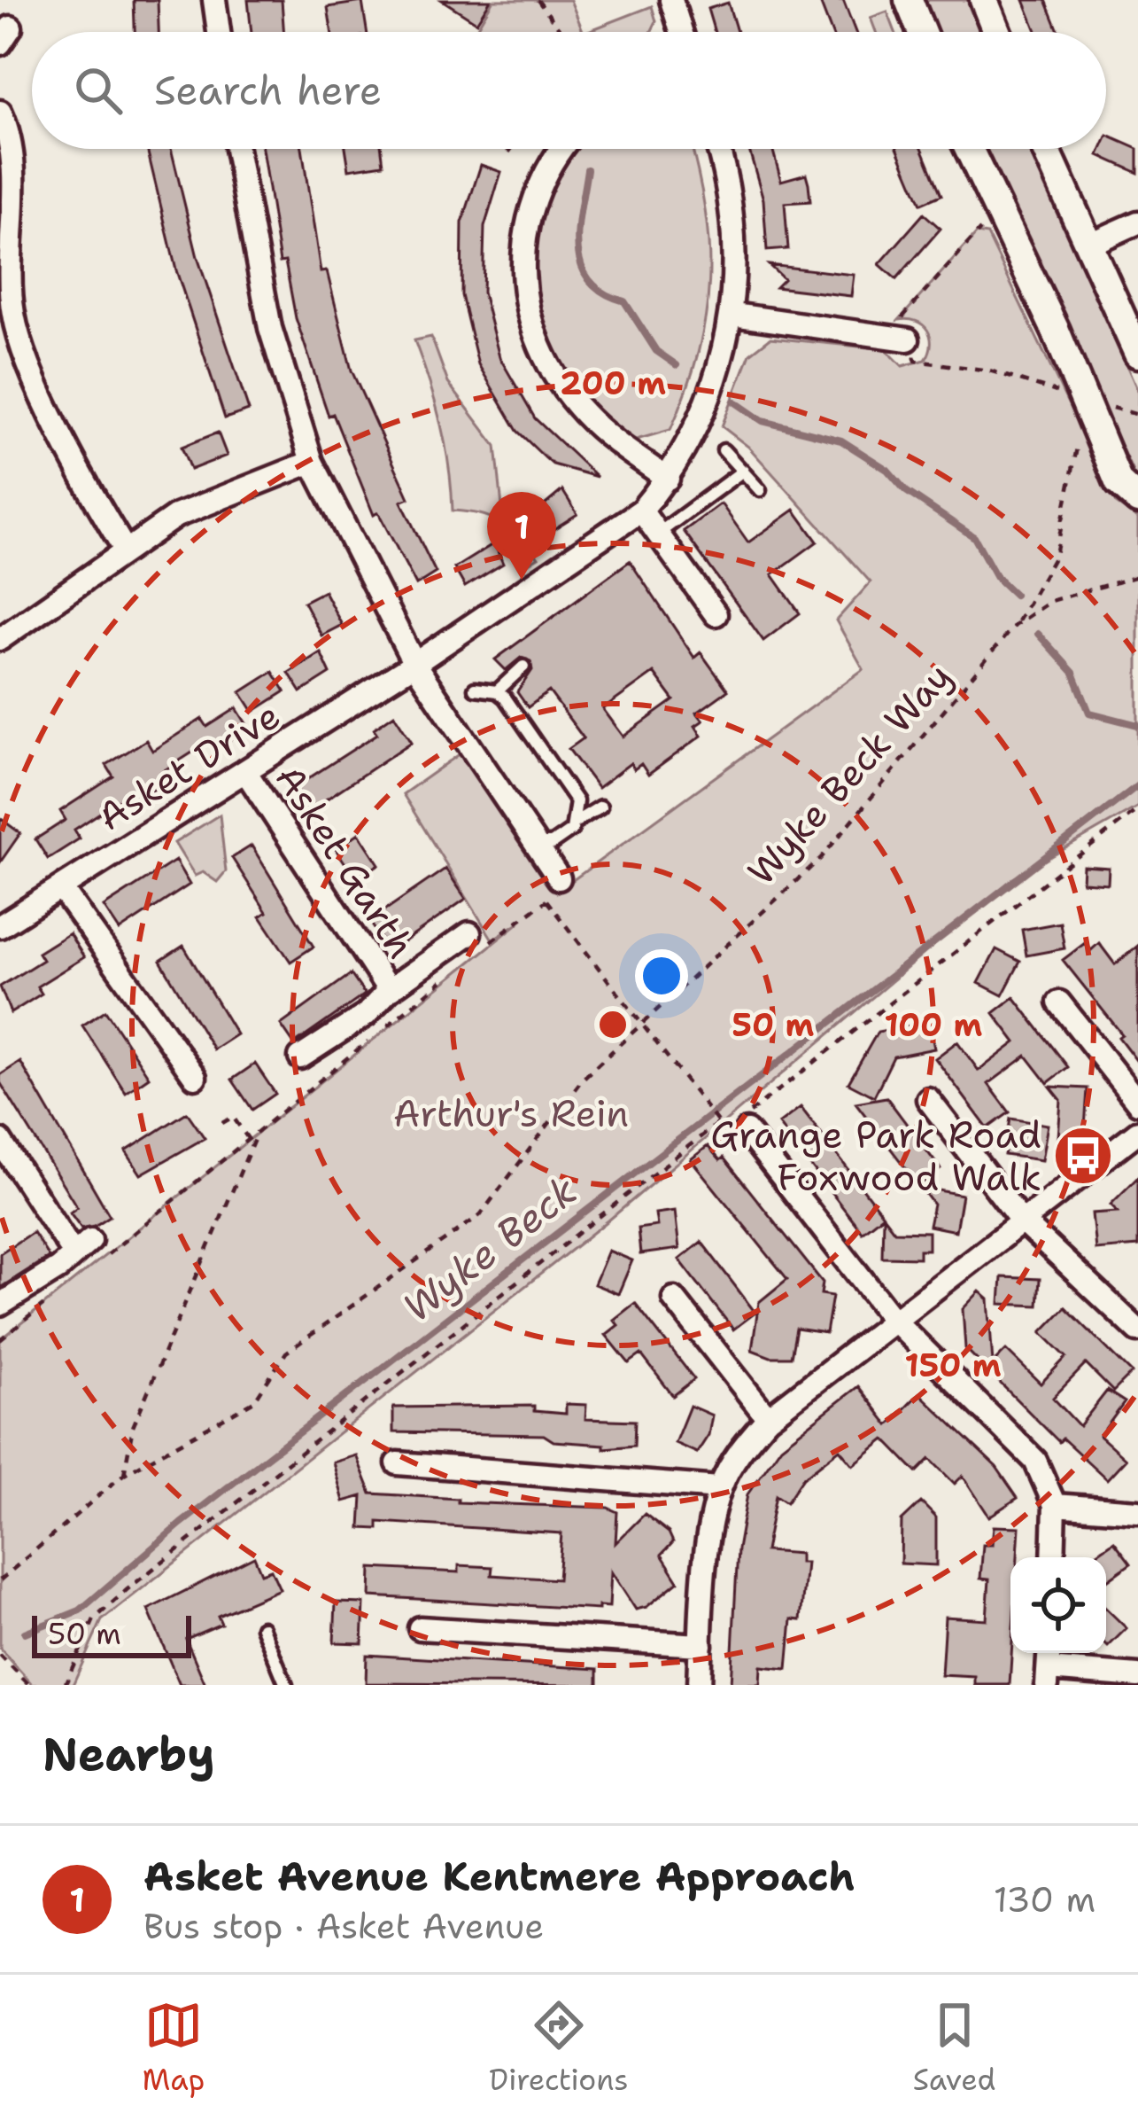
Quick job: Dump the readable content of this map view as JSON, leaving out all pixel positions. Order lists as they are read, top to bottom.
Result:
{
  "streets": {
    "street": ["Asket Drive", "Asket Garth"],
    "path": ["Wyke Beck Way"]
  },
  "crossings": [
    ["Asket Drive", "Asket Garth"]
  ],
  "water": ["Wyke Beck"],
  "parks": ["Arthur's Rein"],
  "places": {
    "bus stop": ["Grange Park Road Foxwood Walk"]
  },
  "scale_bar": "50 m",
  "page": {
    "search": "Search here",
    "pins": "1",
    "scale": "50 m",
    "heading": "Nearby",
    "list": [
      {
        "mark": "1",
        "name": "Asket Avenue Kentmere Approach",
        "note": "Bus stop · Asket Avenue",
        "value": "130 m"
      }
    ],
    "nav": ["Map", "Directions", "Saved"]
  },
  "rings": [
    "200 m",
    "50 m",
    "100 m",
    "150 m"
  ]
}
